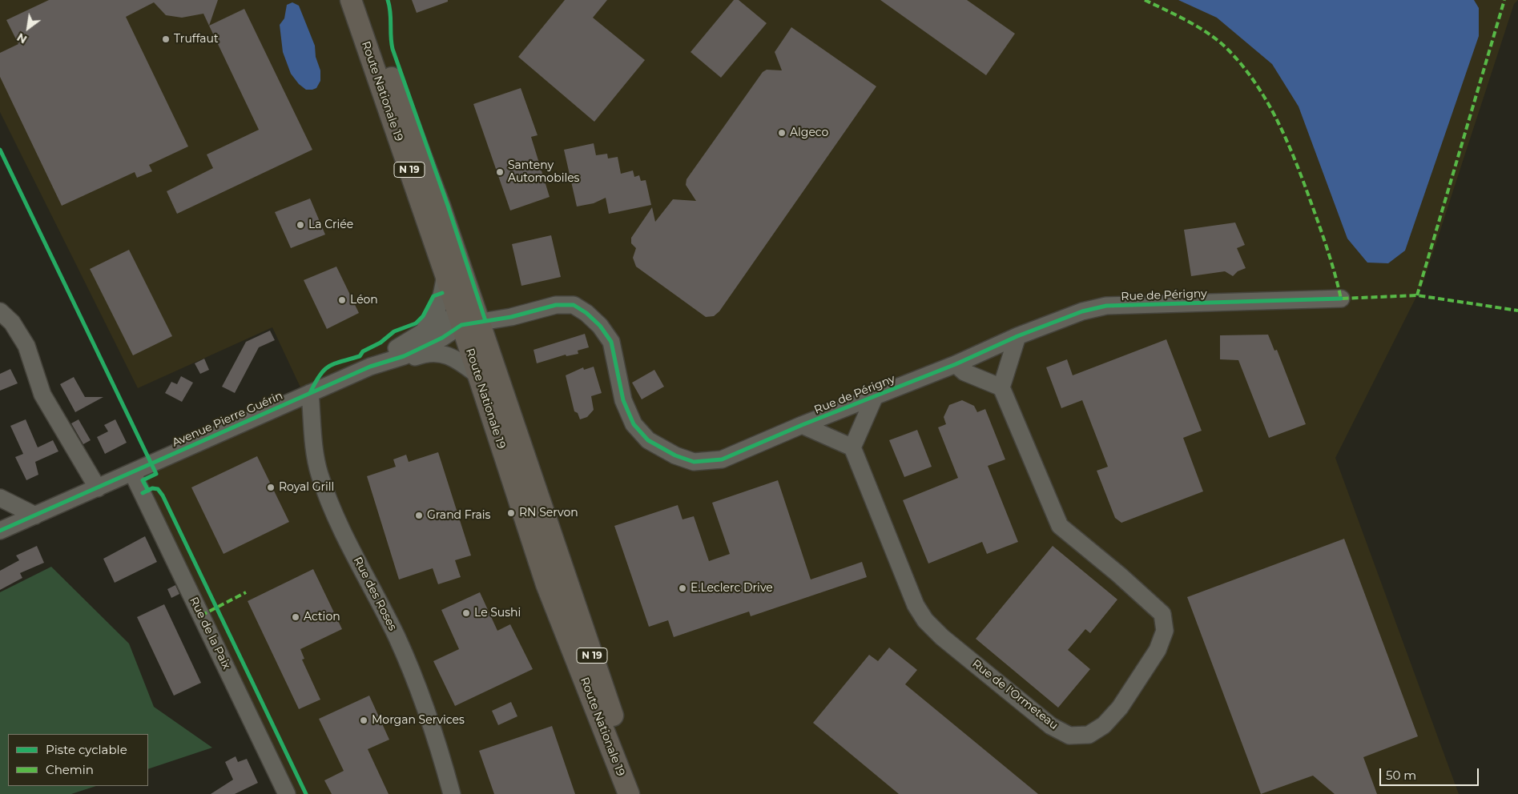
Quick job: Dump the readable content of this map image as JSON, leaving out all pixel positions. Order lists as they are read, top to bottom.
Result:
{
  "streets": {
    "main road": ["Route Nationale 19", "N 19"],
    "street": [
      "Rue de Périgny",
      "Avenue Pierre Guérin",
      "Rue des Roses",
      "Rue de la Paix",
      "Rue de l'Ormeteau"
    ]
  },
  "crossings": [
    ["Route Nationale 19", "Rue de Périgny"],
    ["Route Nationale 19", "Avenue Pierre Guérin"],
    ["Rue de Périgny", "Avenue Pierre Guérin"],
    ["Avenue Pierre Guérin", "Rue des Roses"],
    ["Avenue Pierre Guérin", "Rue de la Paix"]
  ],
  "places": [
    "Truffaut",
    "Algeco",
    "Santeny Automobiles",
    "La Criée",
    "Léon",
    "Royal Grill",
    "RN Servon",
    "Grand Frais",
    "E.Leclerc Drive",
    "Le Sushi",
    "Action",
    "Morgan Services"
  ],
  "legend": ["Piste cyclable", "Chemin"],
  "scale_bar": "50 m",
  "north": "bottom left"
}
